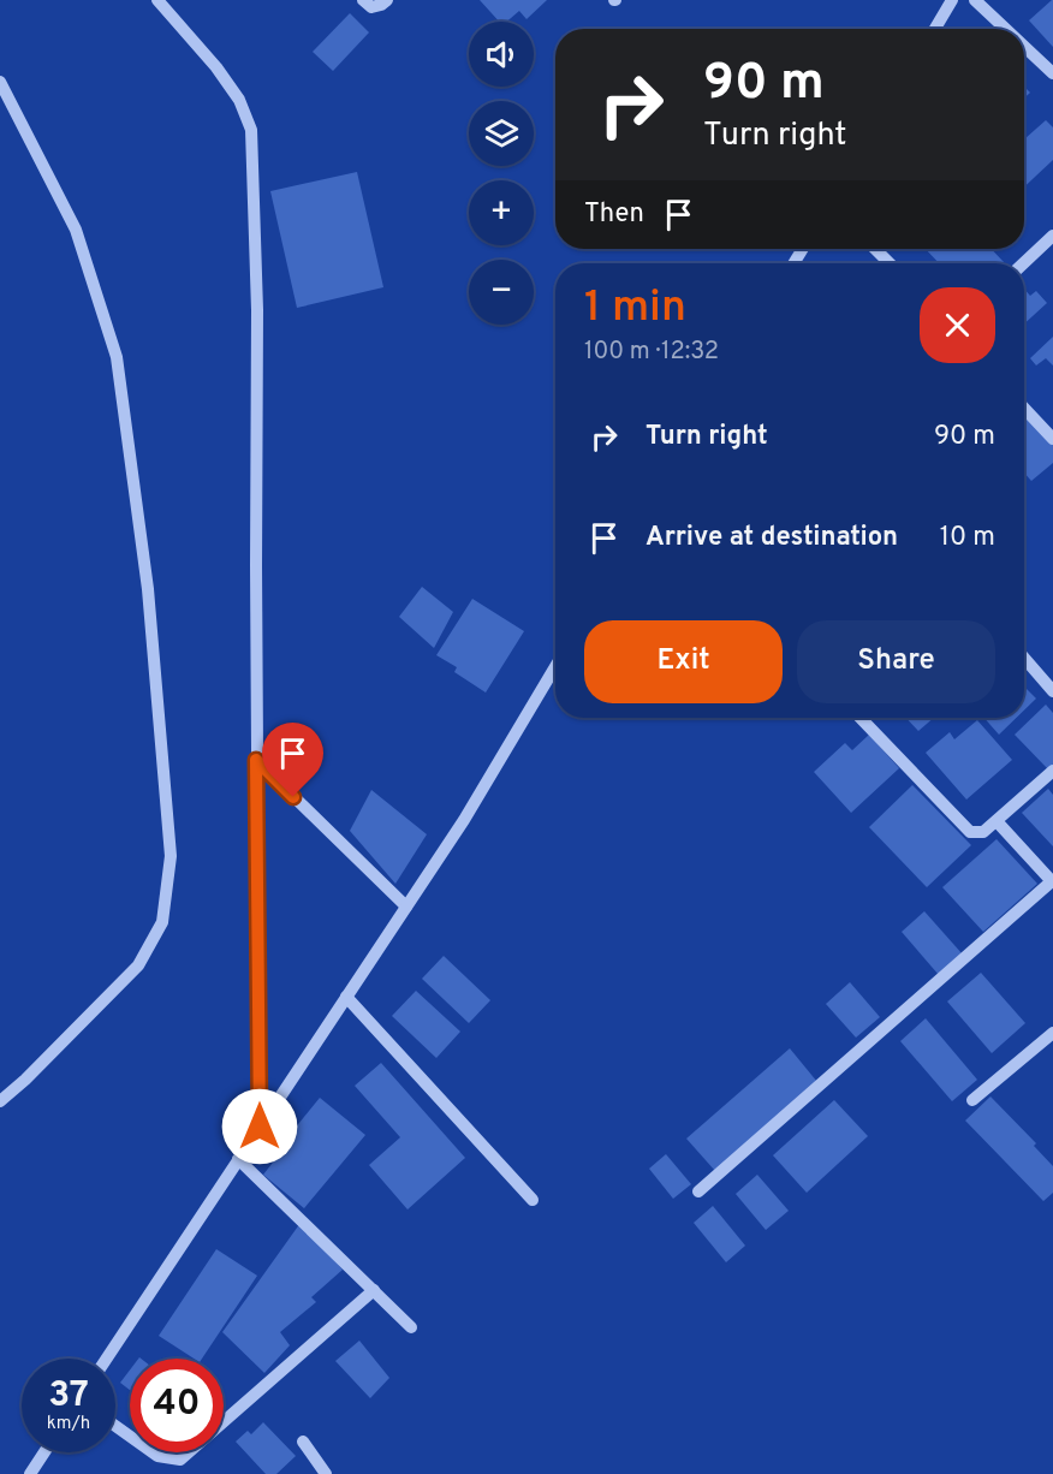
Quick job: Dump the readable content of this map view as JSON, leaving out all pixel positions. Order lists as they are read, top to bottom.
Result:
{
  "page": {
    "map_buttons": ["+", "−"],
    "turn": ["90 m", "Turn right"],
    "then": "Then",
    "heading": ["1 min", "100 m · 12:32"],
    "list": [
      {
        "name": "Turn right",
        "value": "90 m"
      },
      {
        "name": "Arrive at destination",
        "value": "10 m"
      }
    ],
    "buttons": ["Exit", "Share"],
    "speed": "37 km/h",
    "limit": "40"
  }
}
